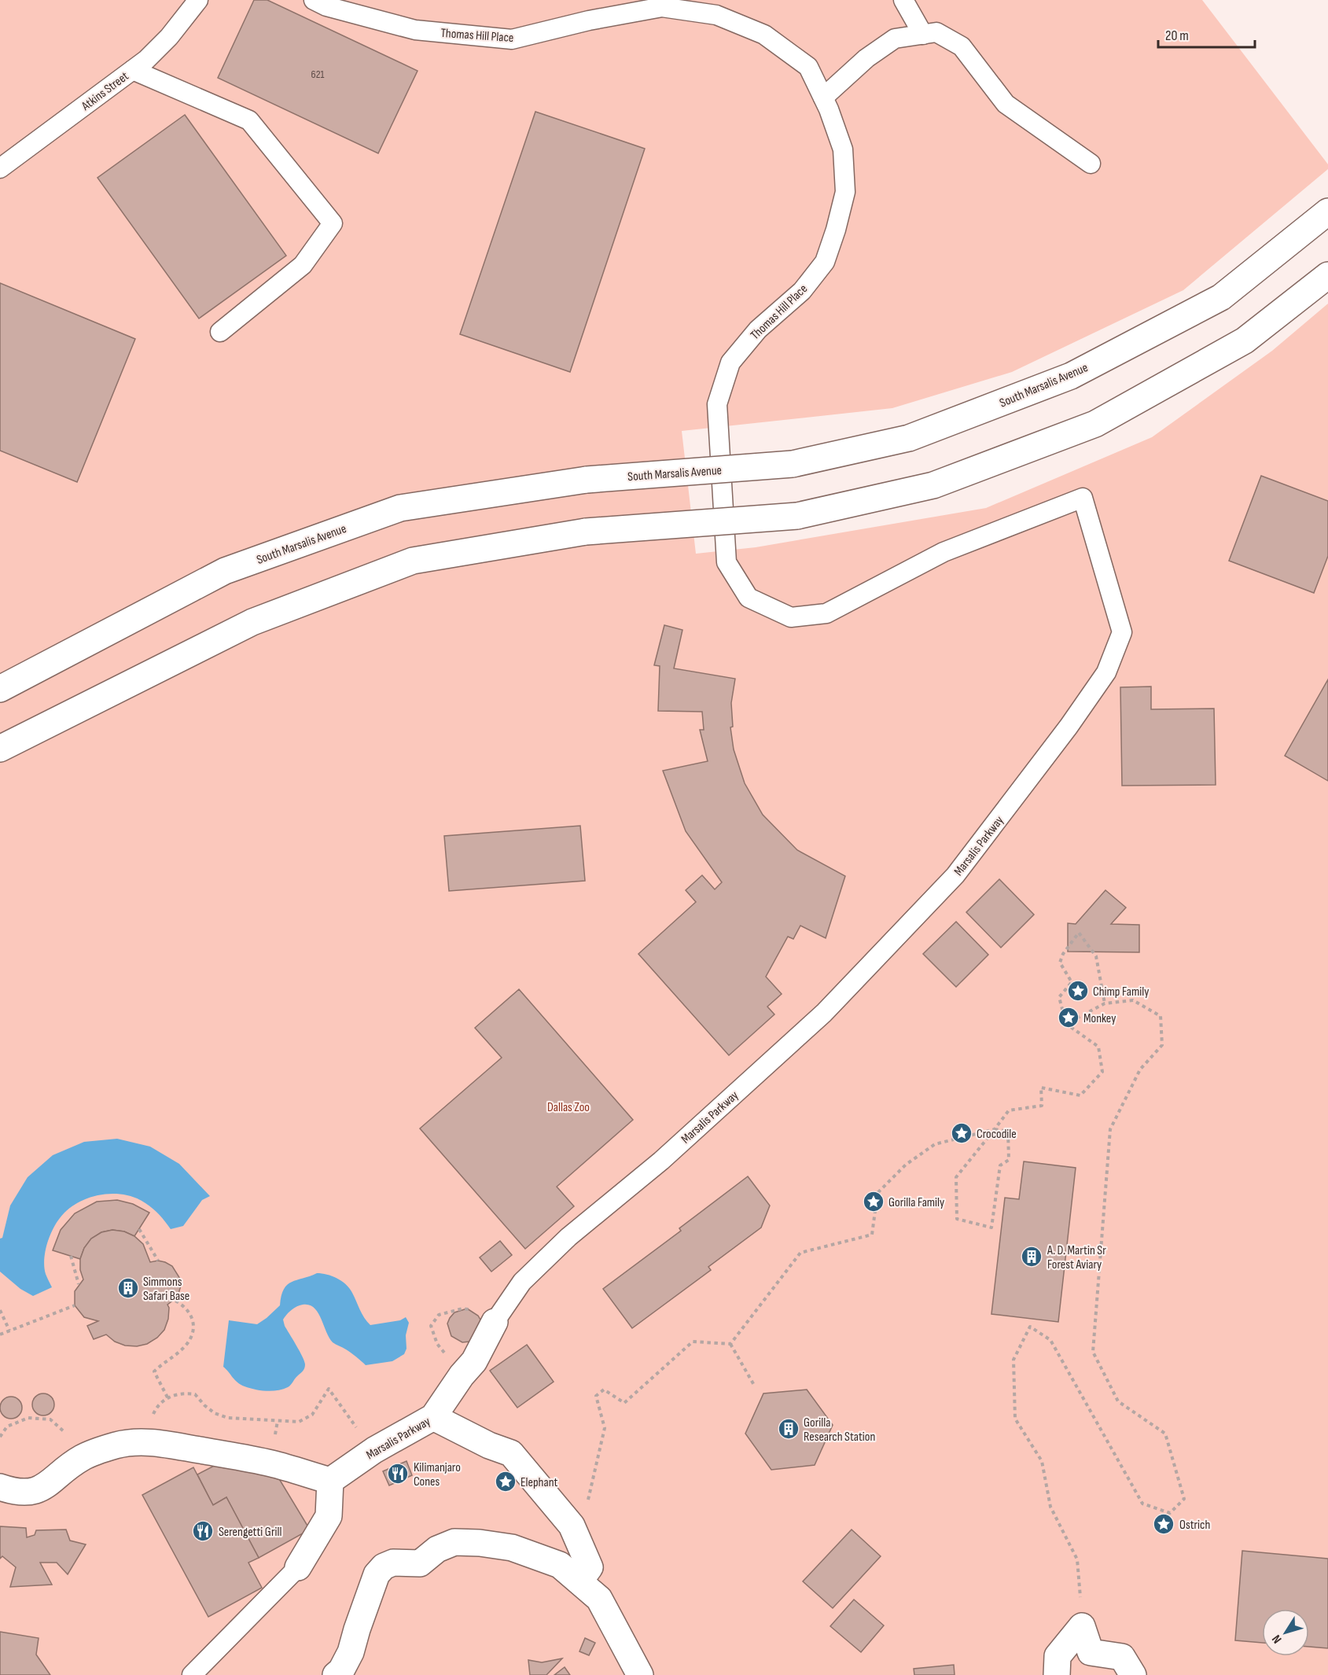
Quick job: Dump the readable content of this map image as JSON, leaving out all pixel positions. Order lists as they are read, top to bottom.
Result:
{
  "streets": {
    "main road": ["South Marsalis Avenue", "Marsalis Parkway"],
    "lane": ["Thomas Hill Place", "Atkins Street"]
  },
  "crossings": [
    ["Thomas Hill Place", "Marsalis Parkway"]
  ],
  "parks": ["Dallas Zoo"],
  "places": {
    "place": [
      "Chimp Family",
      "Monkey",
      "Crocodile",
      "Gorilla Family",
      "Elephant",
      "Ostrich"
    ],
    "building": ["A. D. Martin Sr Forest Aviary", "Simmons Safari Base", "Gorilla Research Station"],
    "restaurant": ["Kilimanjaro Cones", "Serengetti Grill"]
  },
  "house_numbers": ["621"],
  "scale_bar": "20 m",
  "north": "bottom left"
}
